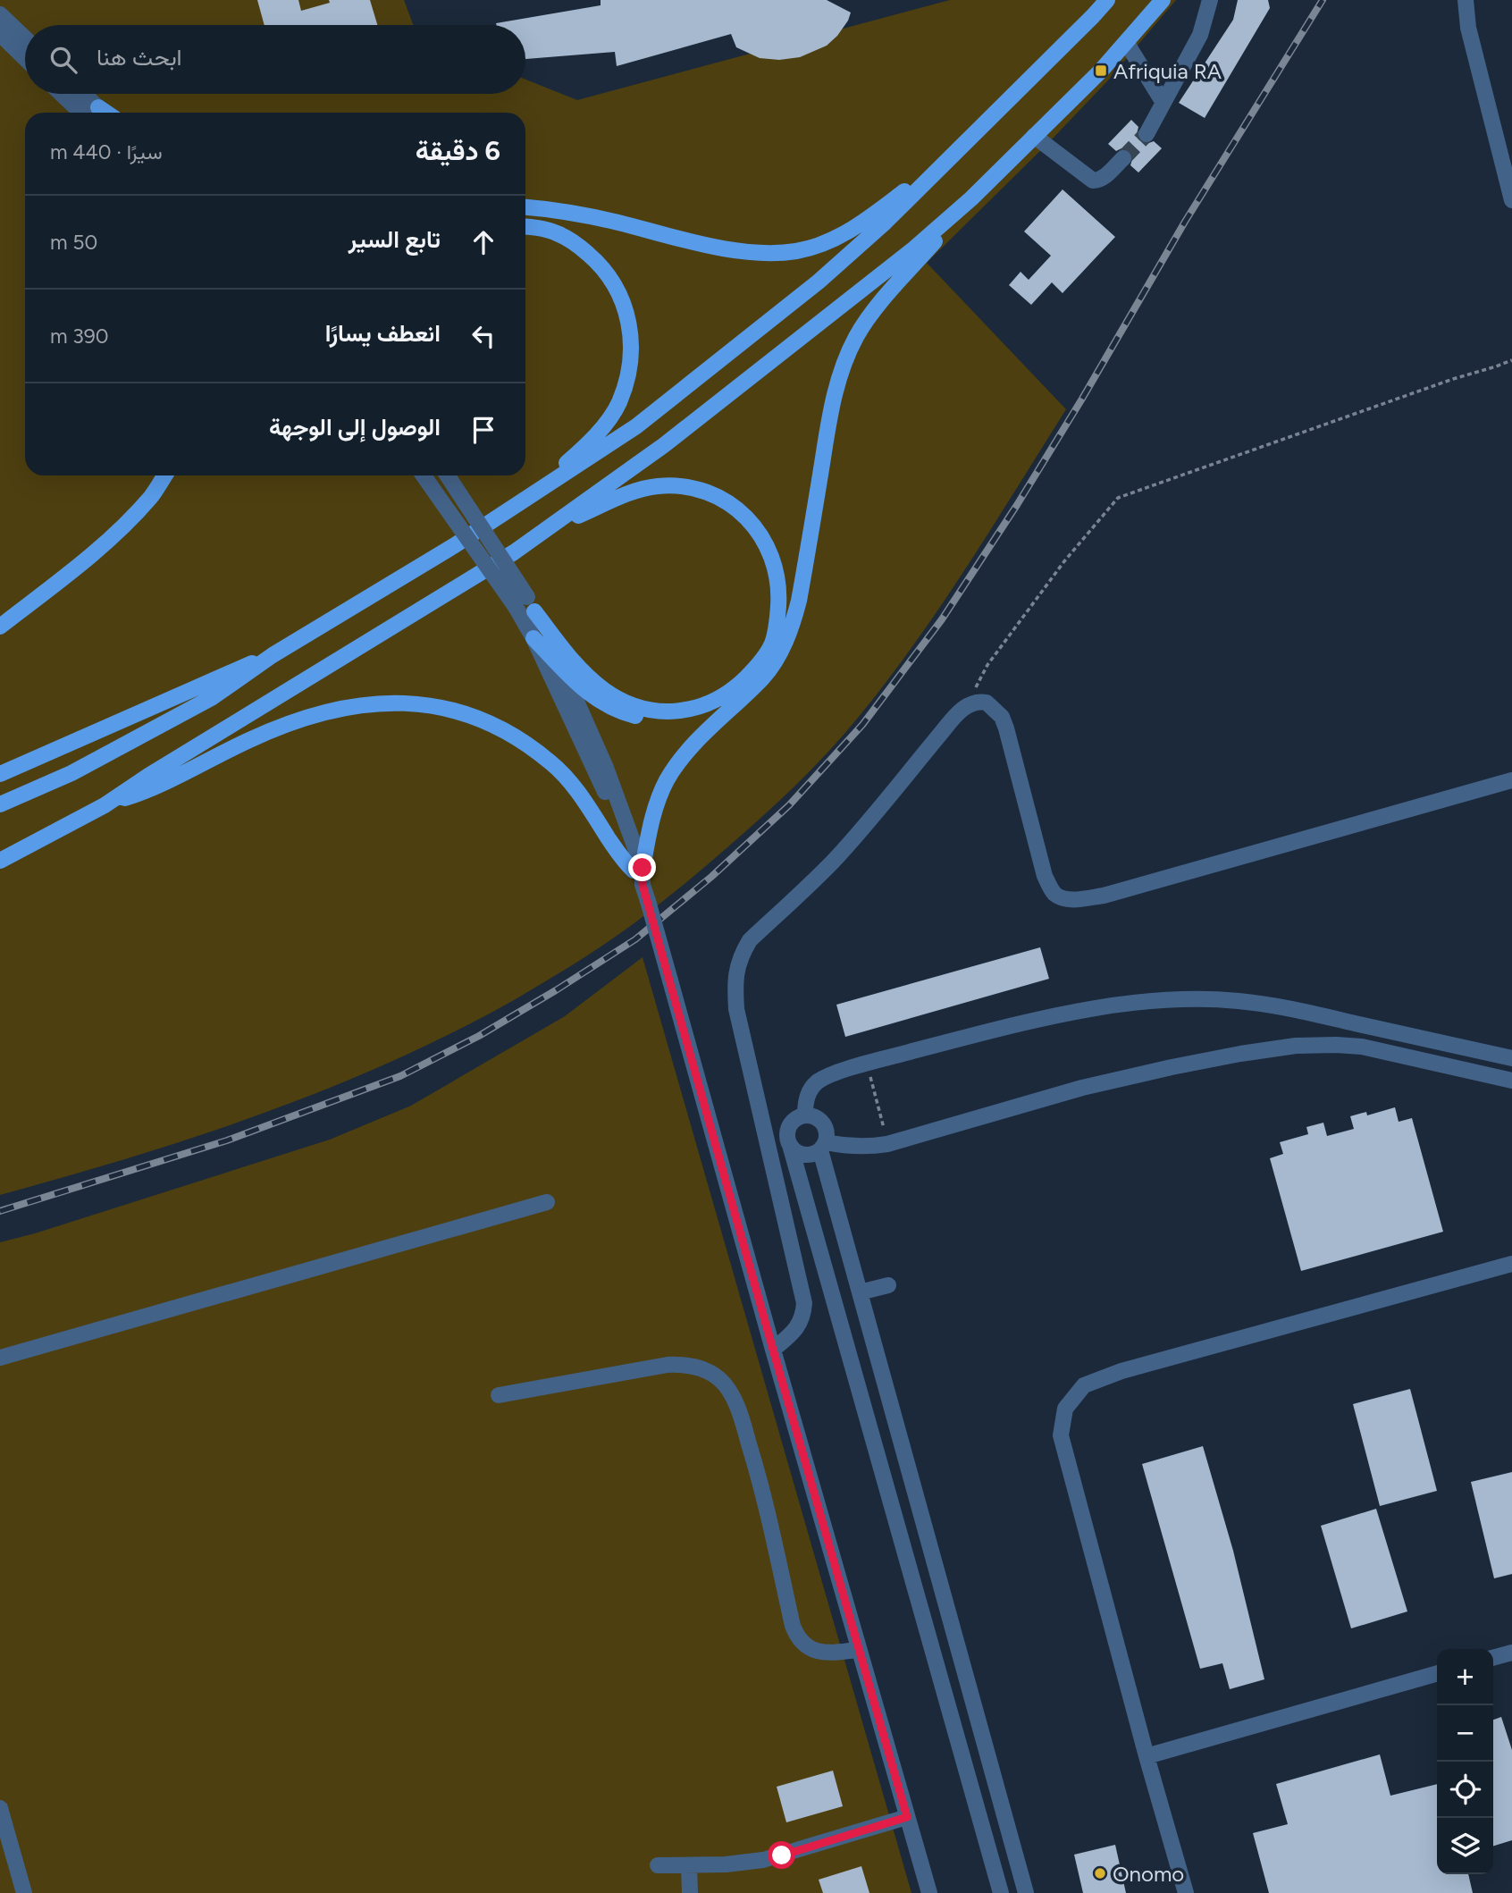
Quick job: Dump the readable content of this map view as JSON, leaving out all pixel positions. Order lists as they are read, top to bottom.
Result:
{
  "places": {
    "transit": ["Afriquia RA"],
    "other": ["Onomo"]
  },
  "page": {
    "search": "ابحث هنا",
    "heading": ["6 دقيقة", "سيرًا · 440 m"],
    "list": [
      ["تابع السير", "50 m"],
      ["انعطف يسارًا", "390 m"],
      "الوصول إلى الوجهة"
    ],
    "map_buttons": ["+", "−"]
  }
}
